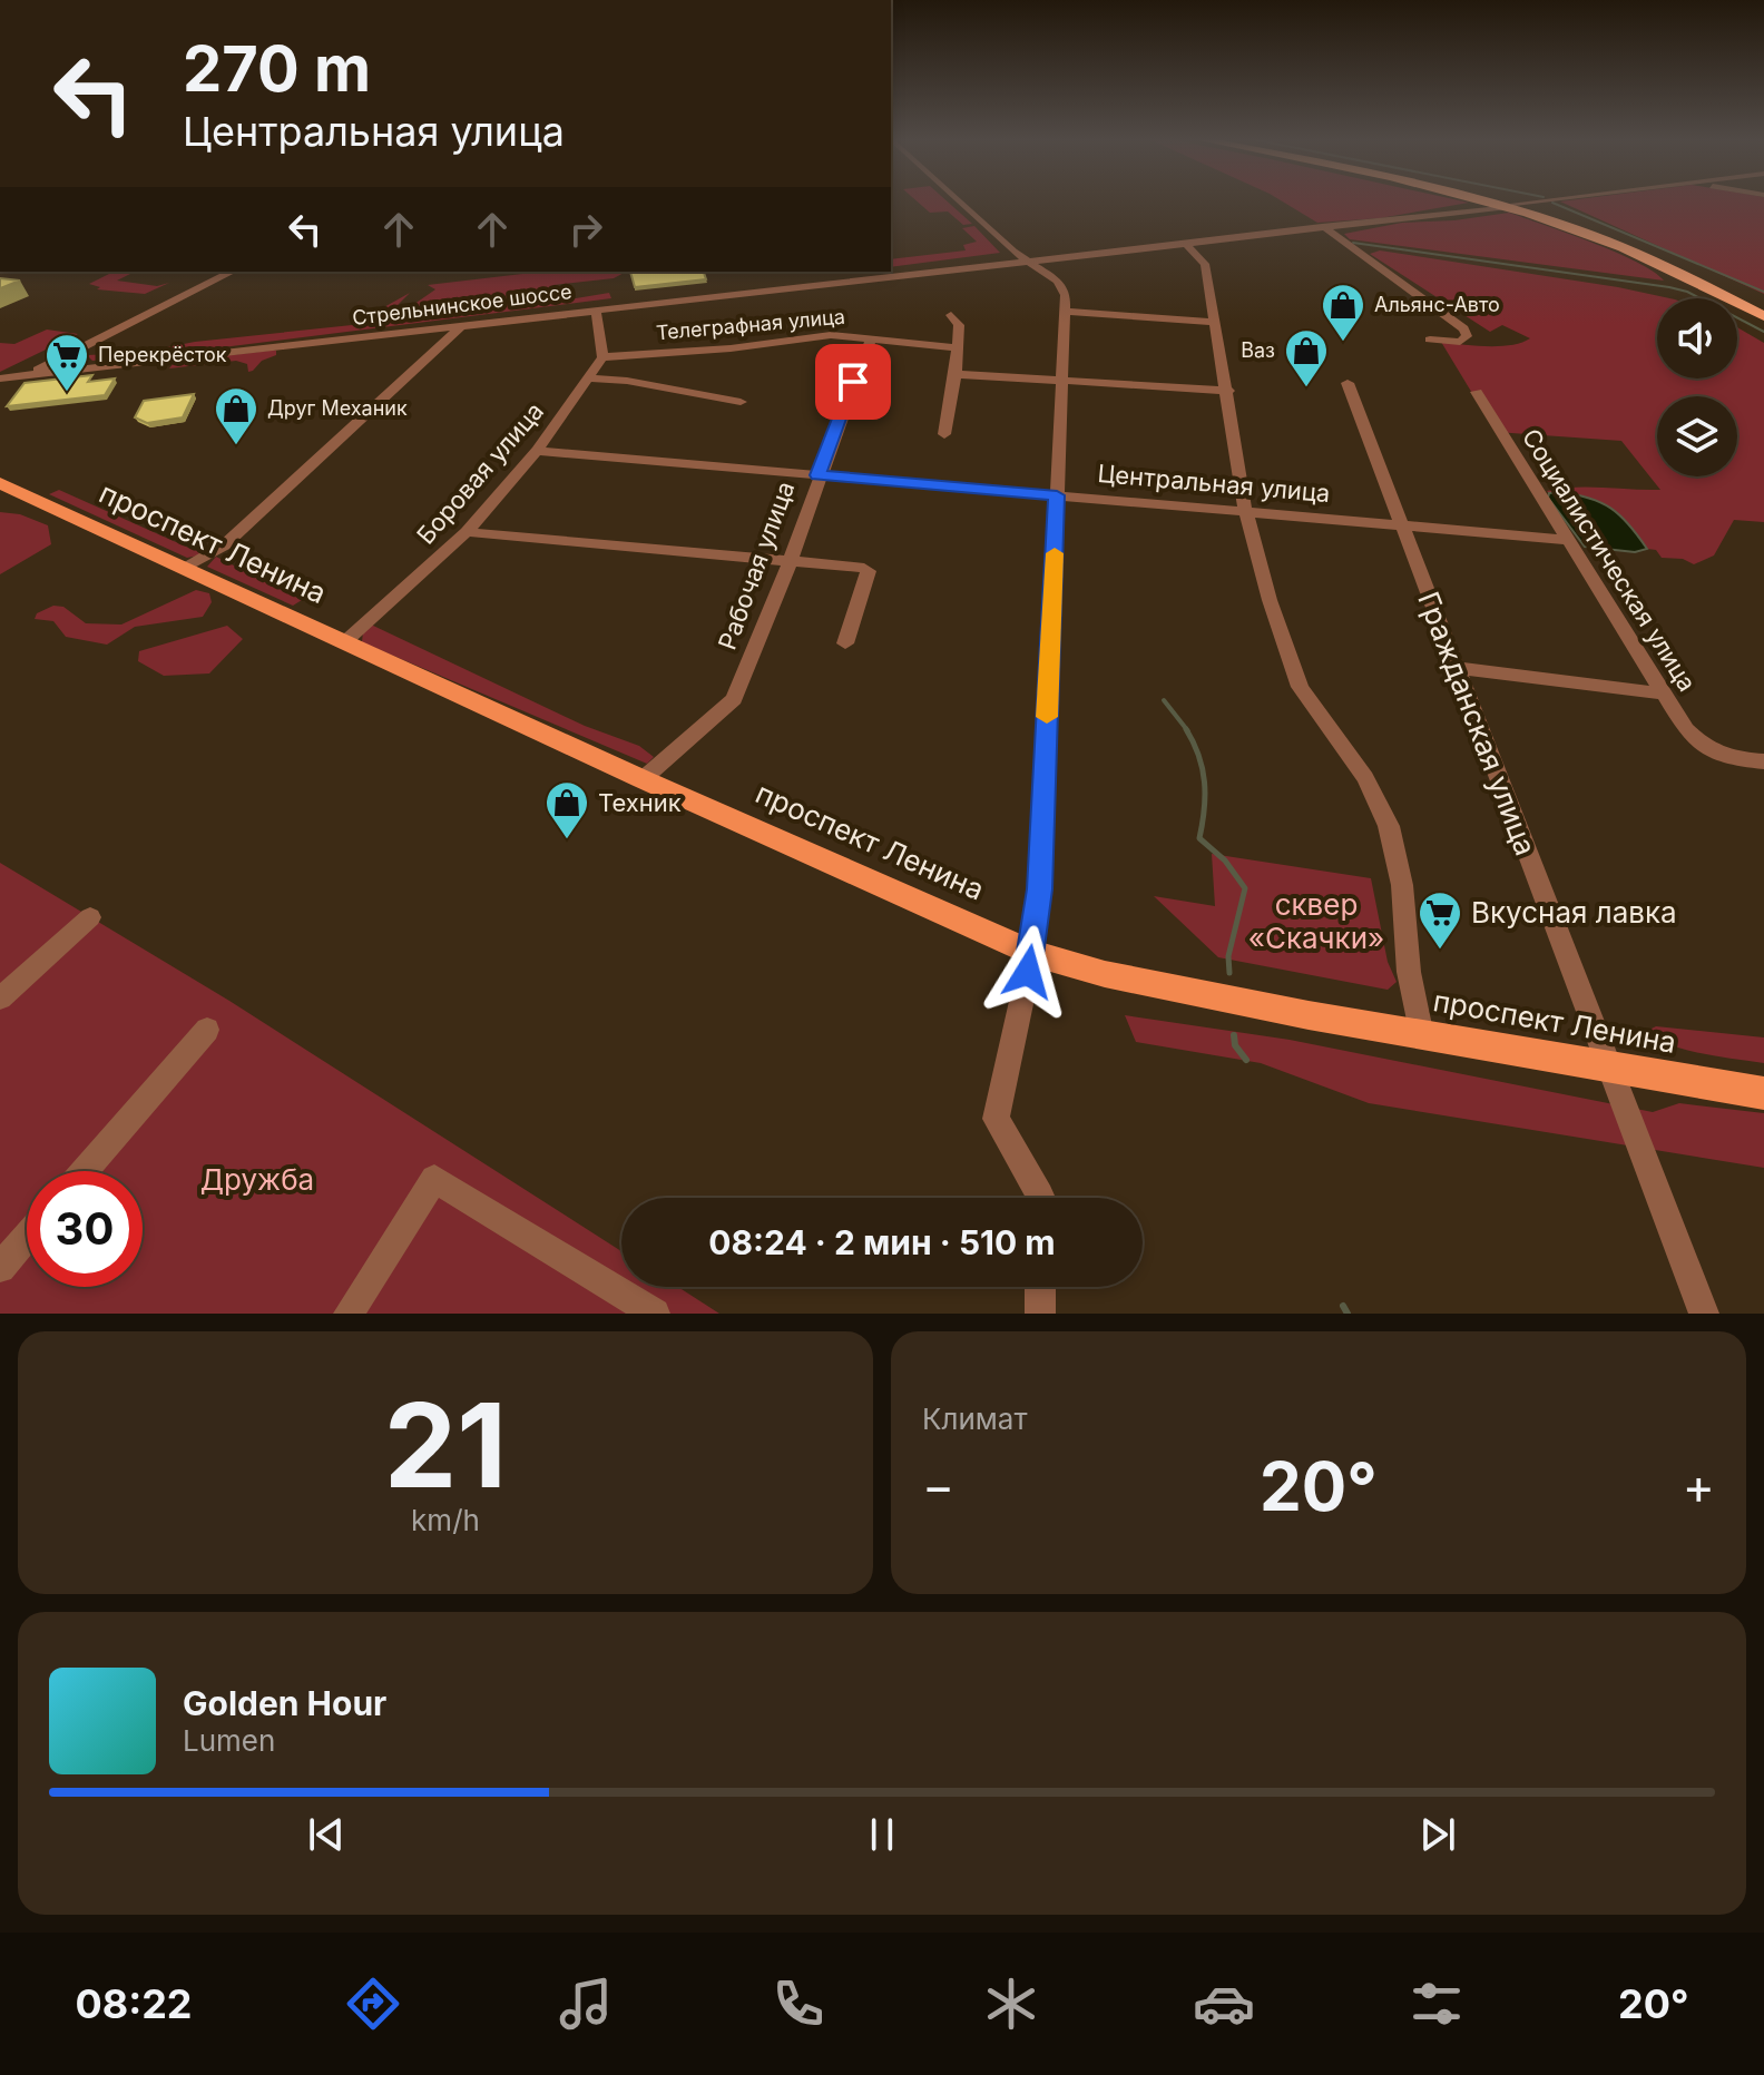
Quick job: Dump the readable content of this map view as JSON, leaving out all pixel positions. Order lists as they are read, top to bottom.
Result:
{
  "streets": {
    "main road": ["проспект Ленина"],
    "street": [
      "Стрельнинское шоссе",
      "Телеграфная улица",
      "Боровая улица",
      "Центральная улица",
      "Социалистическая улица",
      "Рабочая улица",
      "Гражданская улица"
    ]
  },
  "crossings": [
    ["Телеграфная улица", "Боровая улица"],
    ["Телеграфная улица", "Рабочая улица"],
    ["Боровая улица", "Центральная улица"],
    ["Боровая улица", "проспект Ленина"],
    ["Центральная улица", "Социалистическая улица"],
    ["Центральная улица", "Рабочая улица"],
    ["Центральная улица", "Гражданская улица"],
    ["проспект Ленина", "Рабочая улица"],
    ["проспект Ленина", "Гражданская улица"]
  ],
  "parks": ["сквер «Скачки»", "Дружба"],
  "places": {
    "shop": [
      "Альянс-Авто",
      "Ваз",
      "Друг Механик",
      "Техник"
    ],
    "supermarket": ["Перекрёсток", "Вкусная лавка"]
  },
  "page": {
    "turn": ["270 m", "Центральная улица"],
    "limit": "30",
    "trip": "08:24 · 2 мин · 510 m",
    "tile": [
      ["21", "km/h"],
      "Климат"
    ],
    "heat": ["−", "20°", "+"],
    "song": ["Golden Hour", "Lumen"],
    "tabs": ["08:22", "20°"]
  }
}
